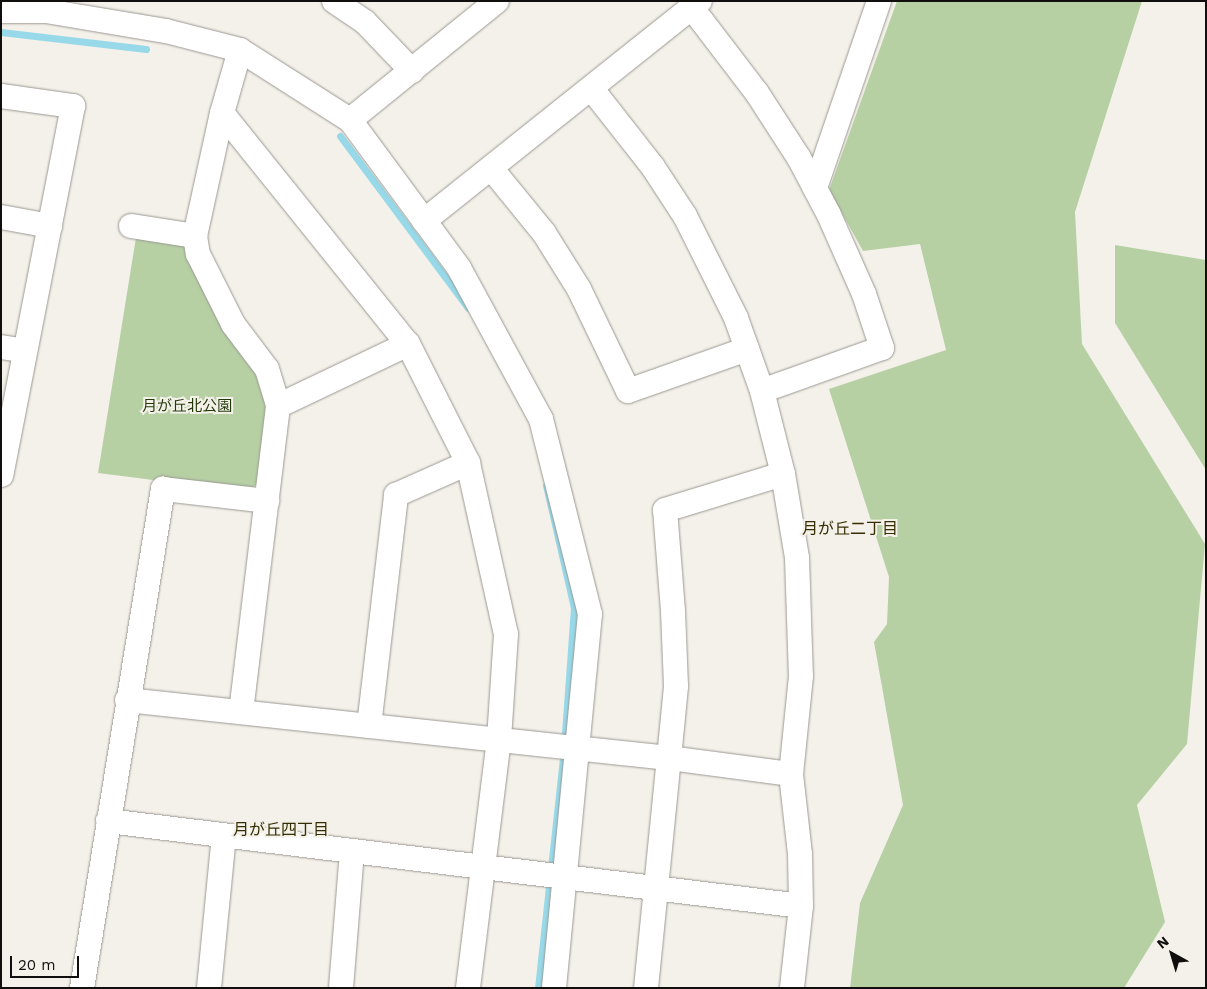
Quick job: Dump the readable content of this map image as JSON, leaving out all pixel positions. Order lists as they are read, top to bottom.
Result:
{
  "districts": ["月が丘二丁目", "月が丘四丁目"],
  "parks": ["月が丘北公園"],
  "scale_bar": "20 m",
  "north": "top left"
}
